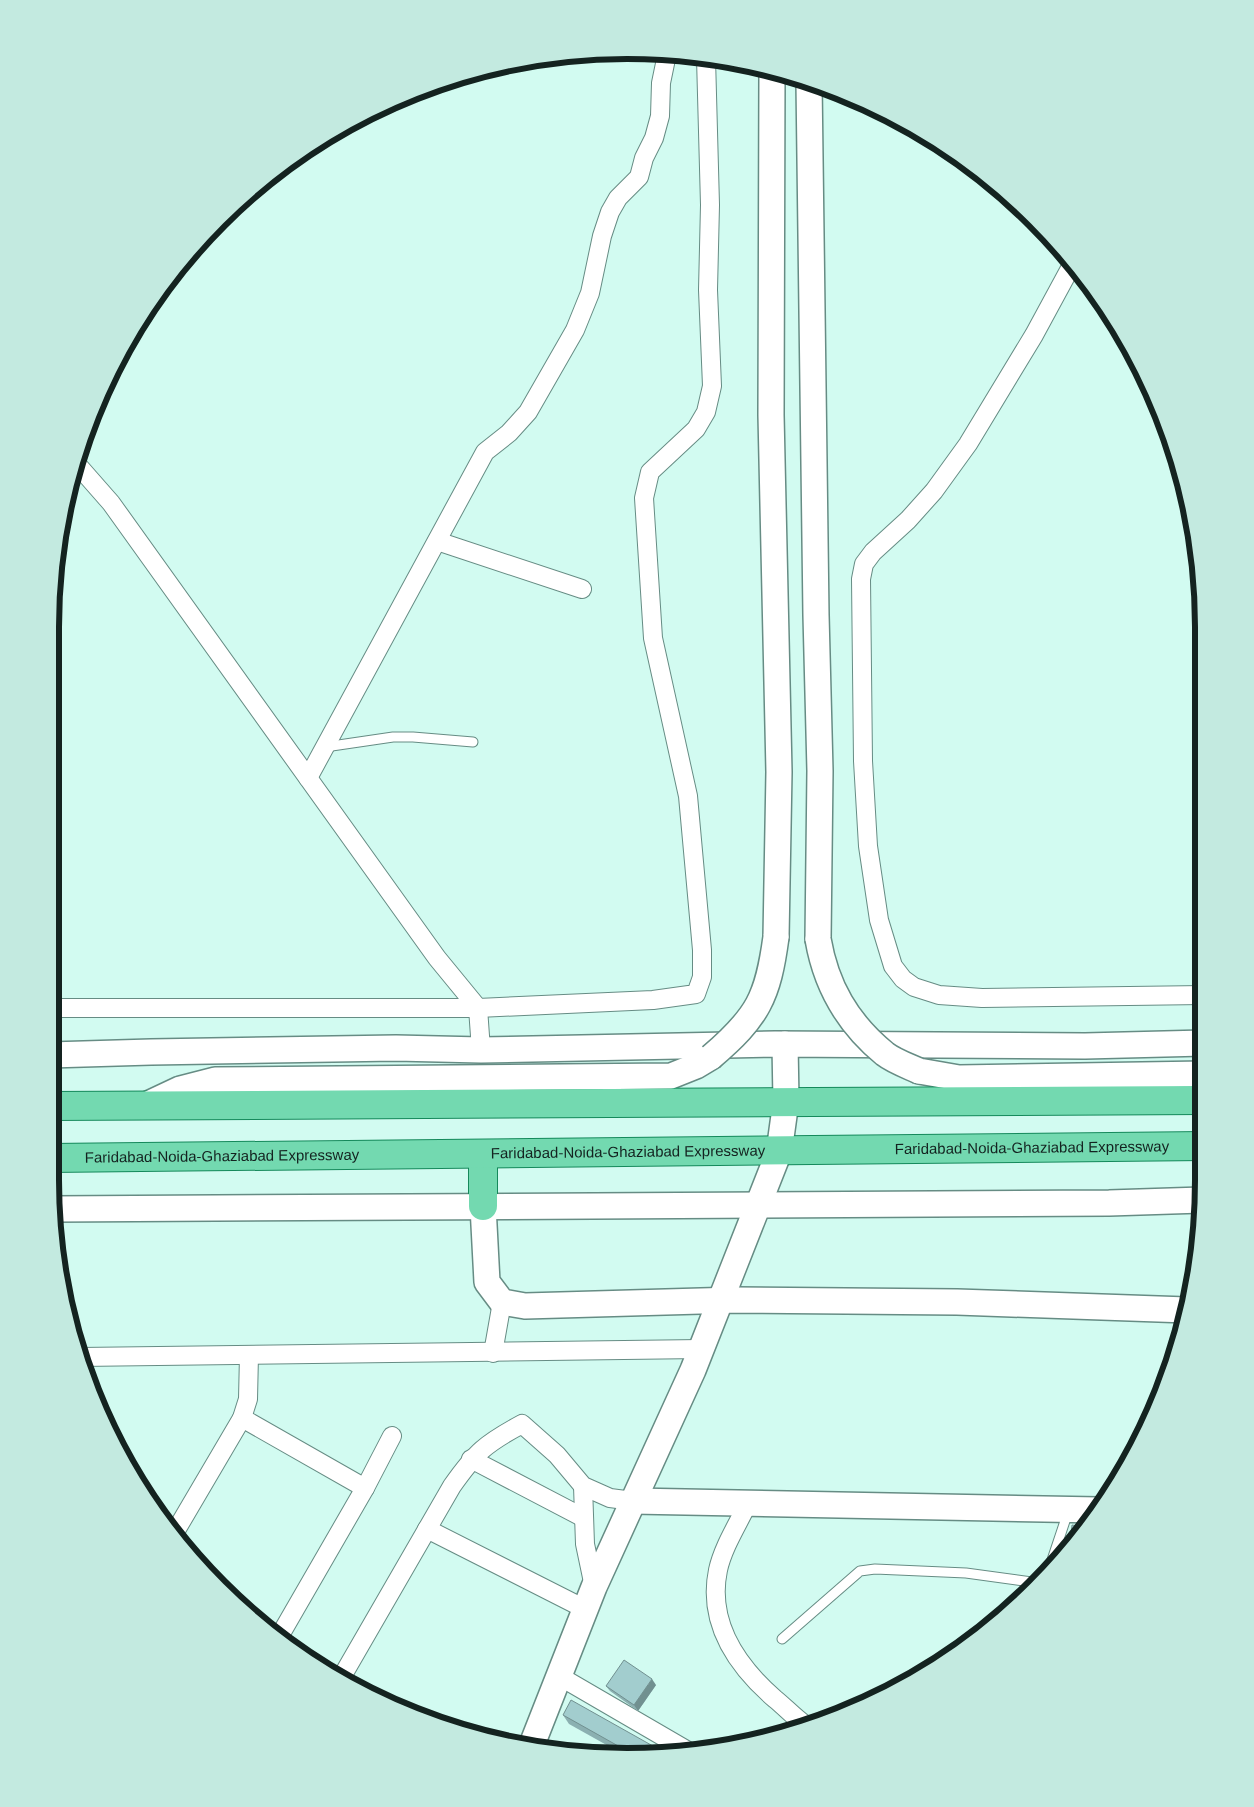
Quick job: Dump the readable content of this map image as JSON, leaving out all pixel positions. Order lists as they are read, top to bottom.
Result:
{
  "streets": {
    "main road": ["Faridabad-Noida-Ghaziabad Expressway"]
  }
}
